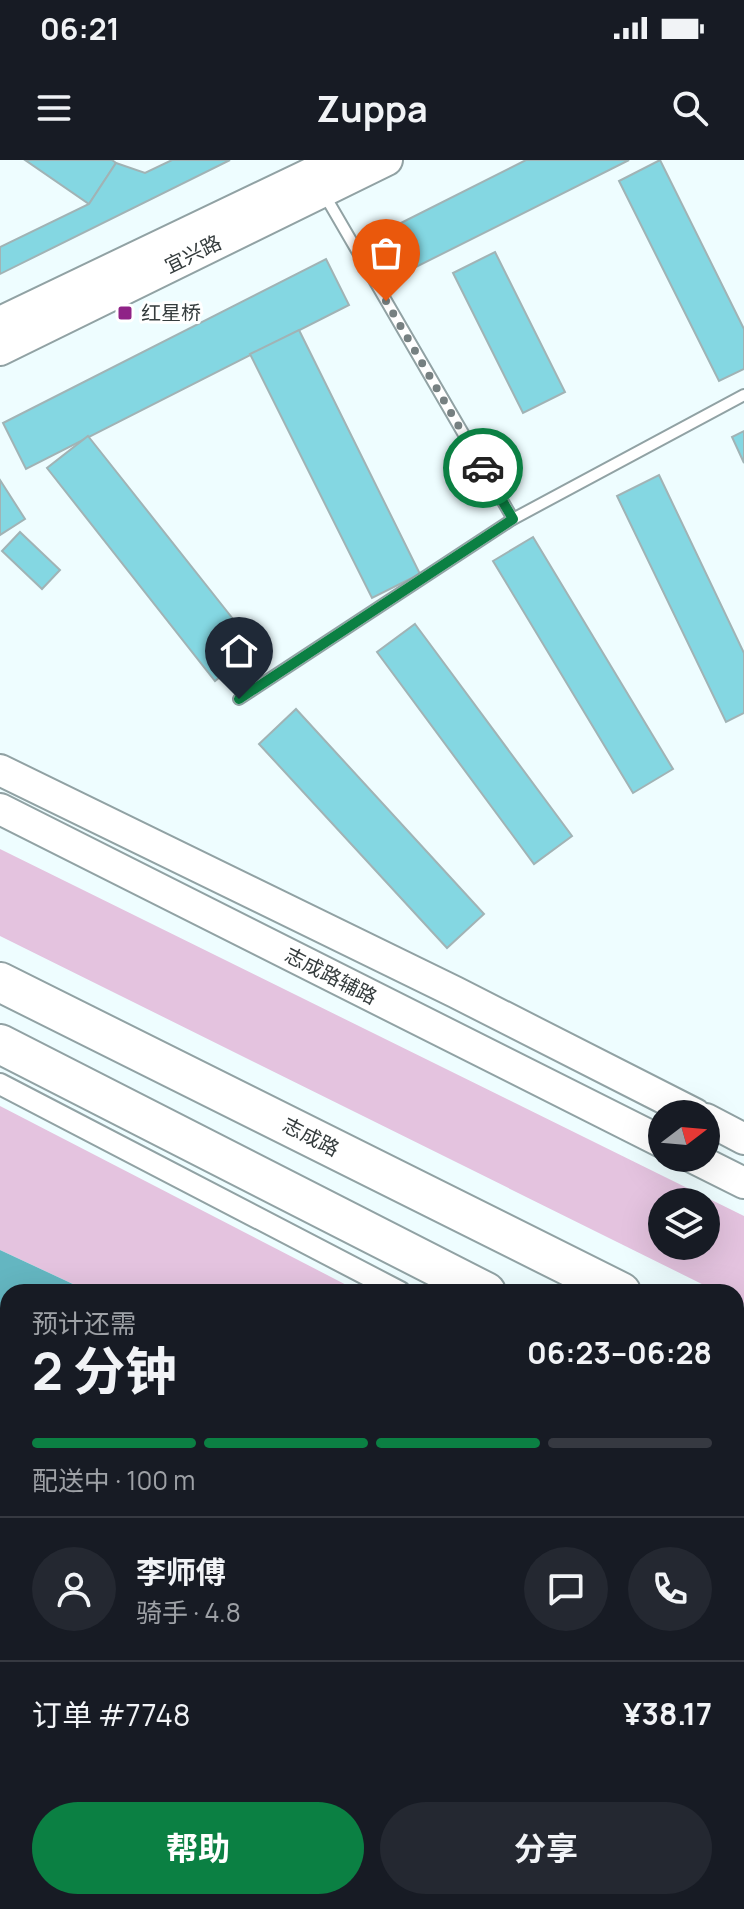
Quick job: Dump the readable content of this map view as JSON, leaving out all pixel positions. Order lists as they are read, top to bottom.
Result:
{
  "streets": {
    "highway": ["志成路"],
    "street": ["宜兴路", "志成路辅路"]
  },
  "places": {
    "transit": ["红星桥"]
  },
  "north": "right",
  "page": {
    "status": "06:21",
    "header": "Zuppa",
    "heading": ["2 分钟", "预计还需", "06:23–06:28"],
    "panel": [
      "李师傅",
      "骑手 · 4.8",
      "订单 #7748",
      "¥38.17"
    ],
    "bar": "配送中 · 100 m",
    "buttons": ["帮助", "分享"]
  }
}
